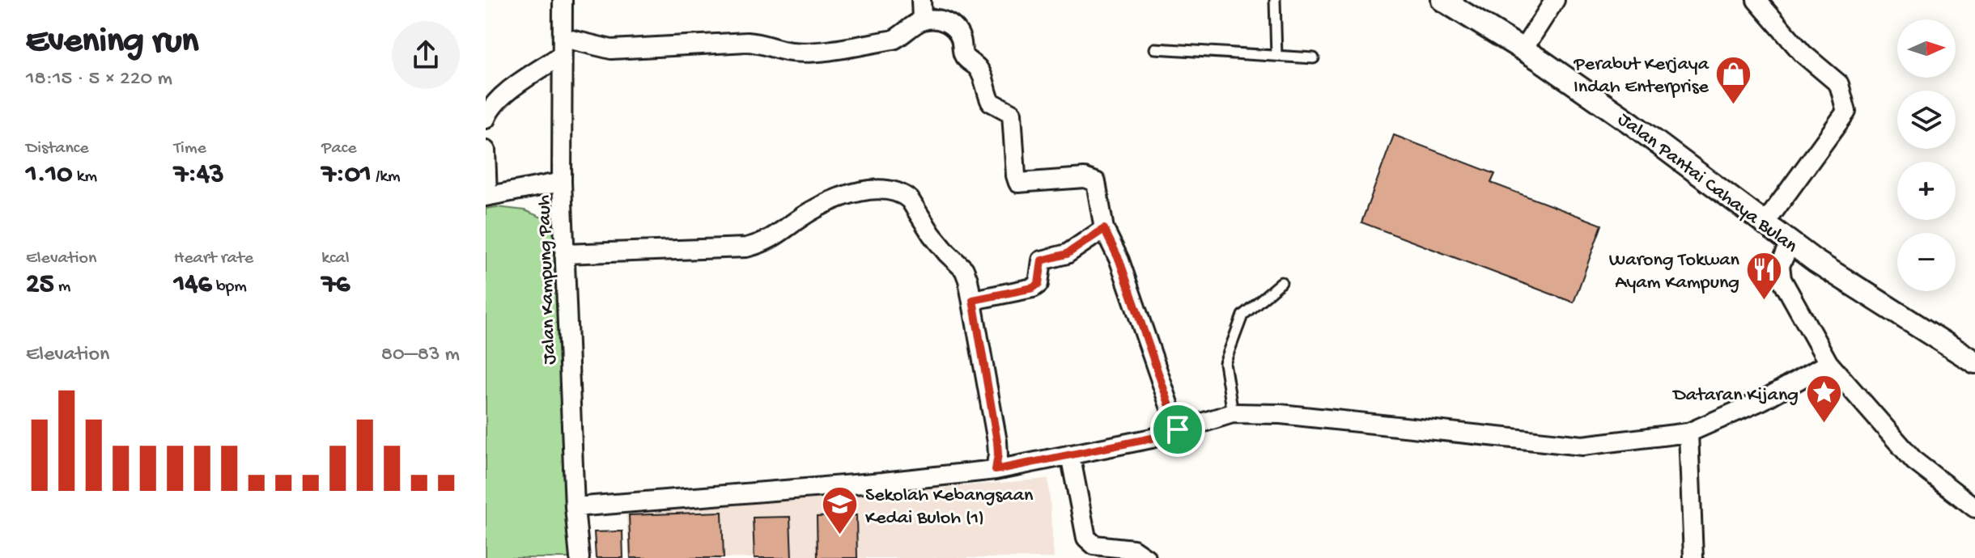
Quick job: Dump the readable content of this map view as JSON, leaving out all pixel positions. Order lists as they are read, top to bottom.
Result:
{
  "streets": {
    "street": ["Jalan Pantai Cahaya Bulan", "Jalan Kampung Pauh"]
  },
  "places": {
    "shop": ["Perabut Kerjaya Indah Enterprise"],
    "restaurant": ["Warong Tokwan Ayam Kampung"],
    "place": ["Dataran Kijang"],
    "school or university": ["Sekolah Kebangsaan Kedai Buloh (1)"]
  },
  "north": "right",
  "page": {
    "heading": ["Evening run", "18:15 · 5 × 220 m"],
    "map_buttons": ["+", "−"],
    "stats": [
      ["Distance", "1.10 km"],
      ["Time", "7:43"],
      ["Pace", "7:01 /km"],
      ["Elevation", "25 m"],
      ["Heart rate", "146 bpm"],
      ["kcal", "76"]
    ],
    "chart": ["Elevation", "80–83 m"]
  }
}
